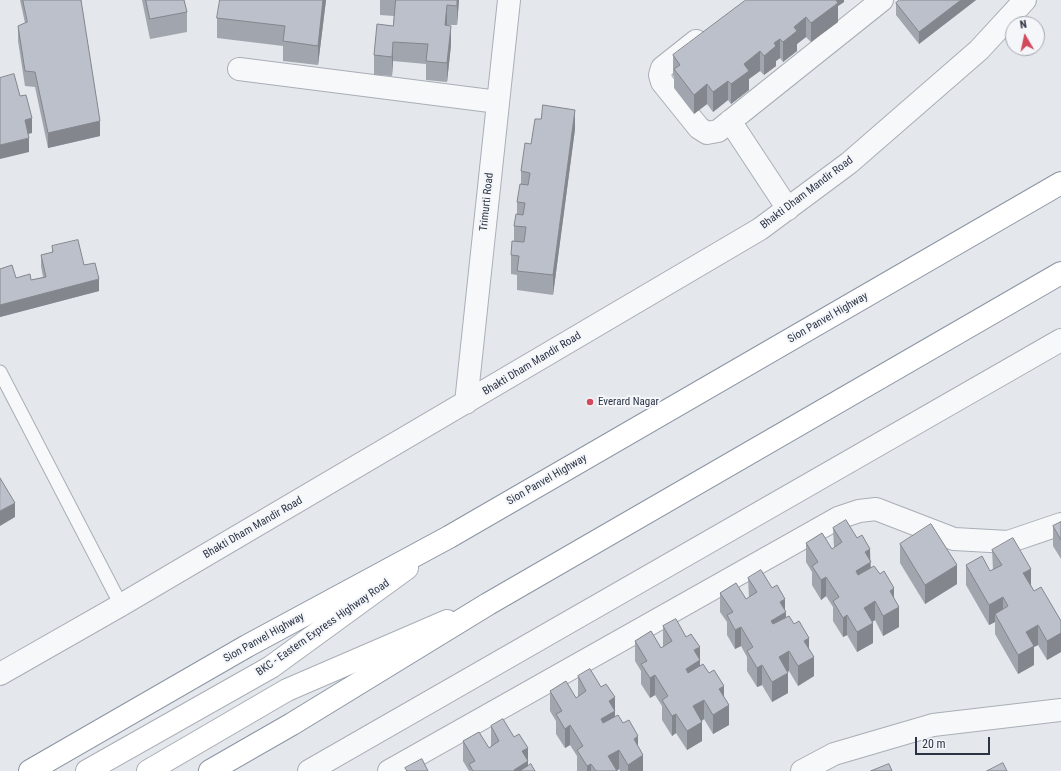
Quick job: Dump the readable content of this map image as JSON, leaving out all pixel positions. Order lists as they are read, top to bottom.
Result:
{
  "streets": {
    "main road": ["Sion Panvel Highway", "BKC - Eastern Express Highway Road"],
    "street": ["Bhakti Dham Mandir Road", "Trimurti Road"]
  },
  "crossings": [
    ["Bhakti Dham Mandir Road", "Trimurti Road"],
    ["Sion Panvel Highway", "BKC - Eastern Express Highway Road"]
  ],
  "places": ["Everard Nagar"],
  "scale_bar": "20 m",
  "north": "top"
}
